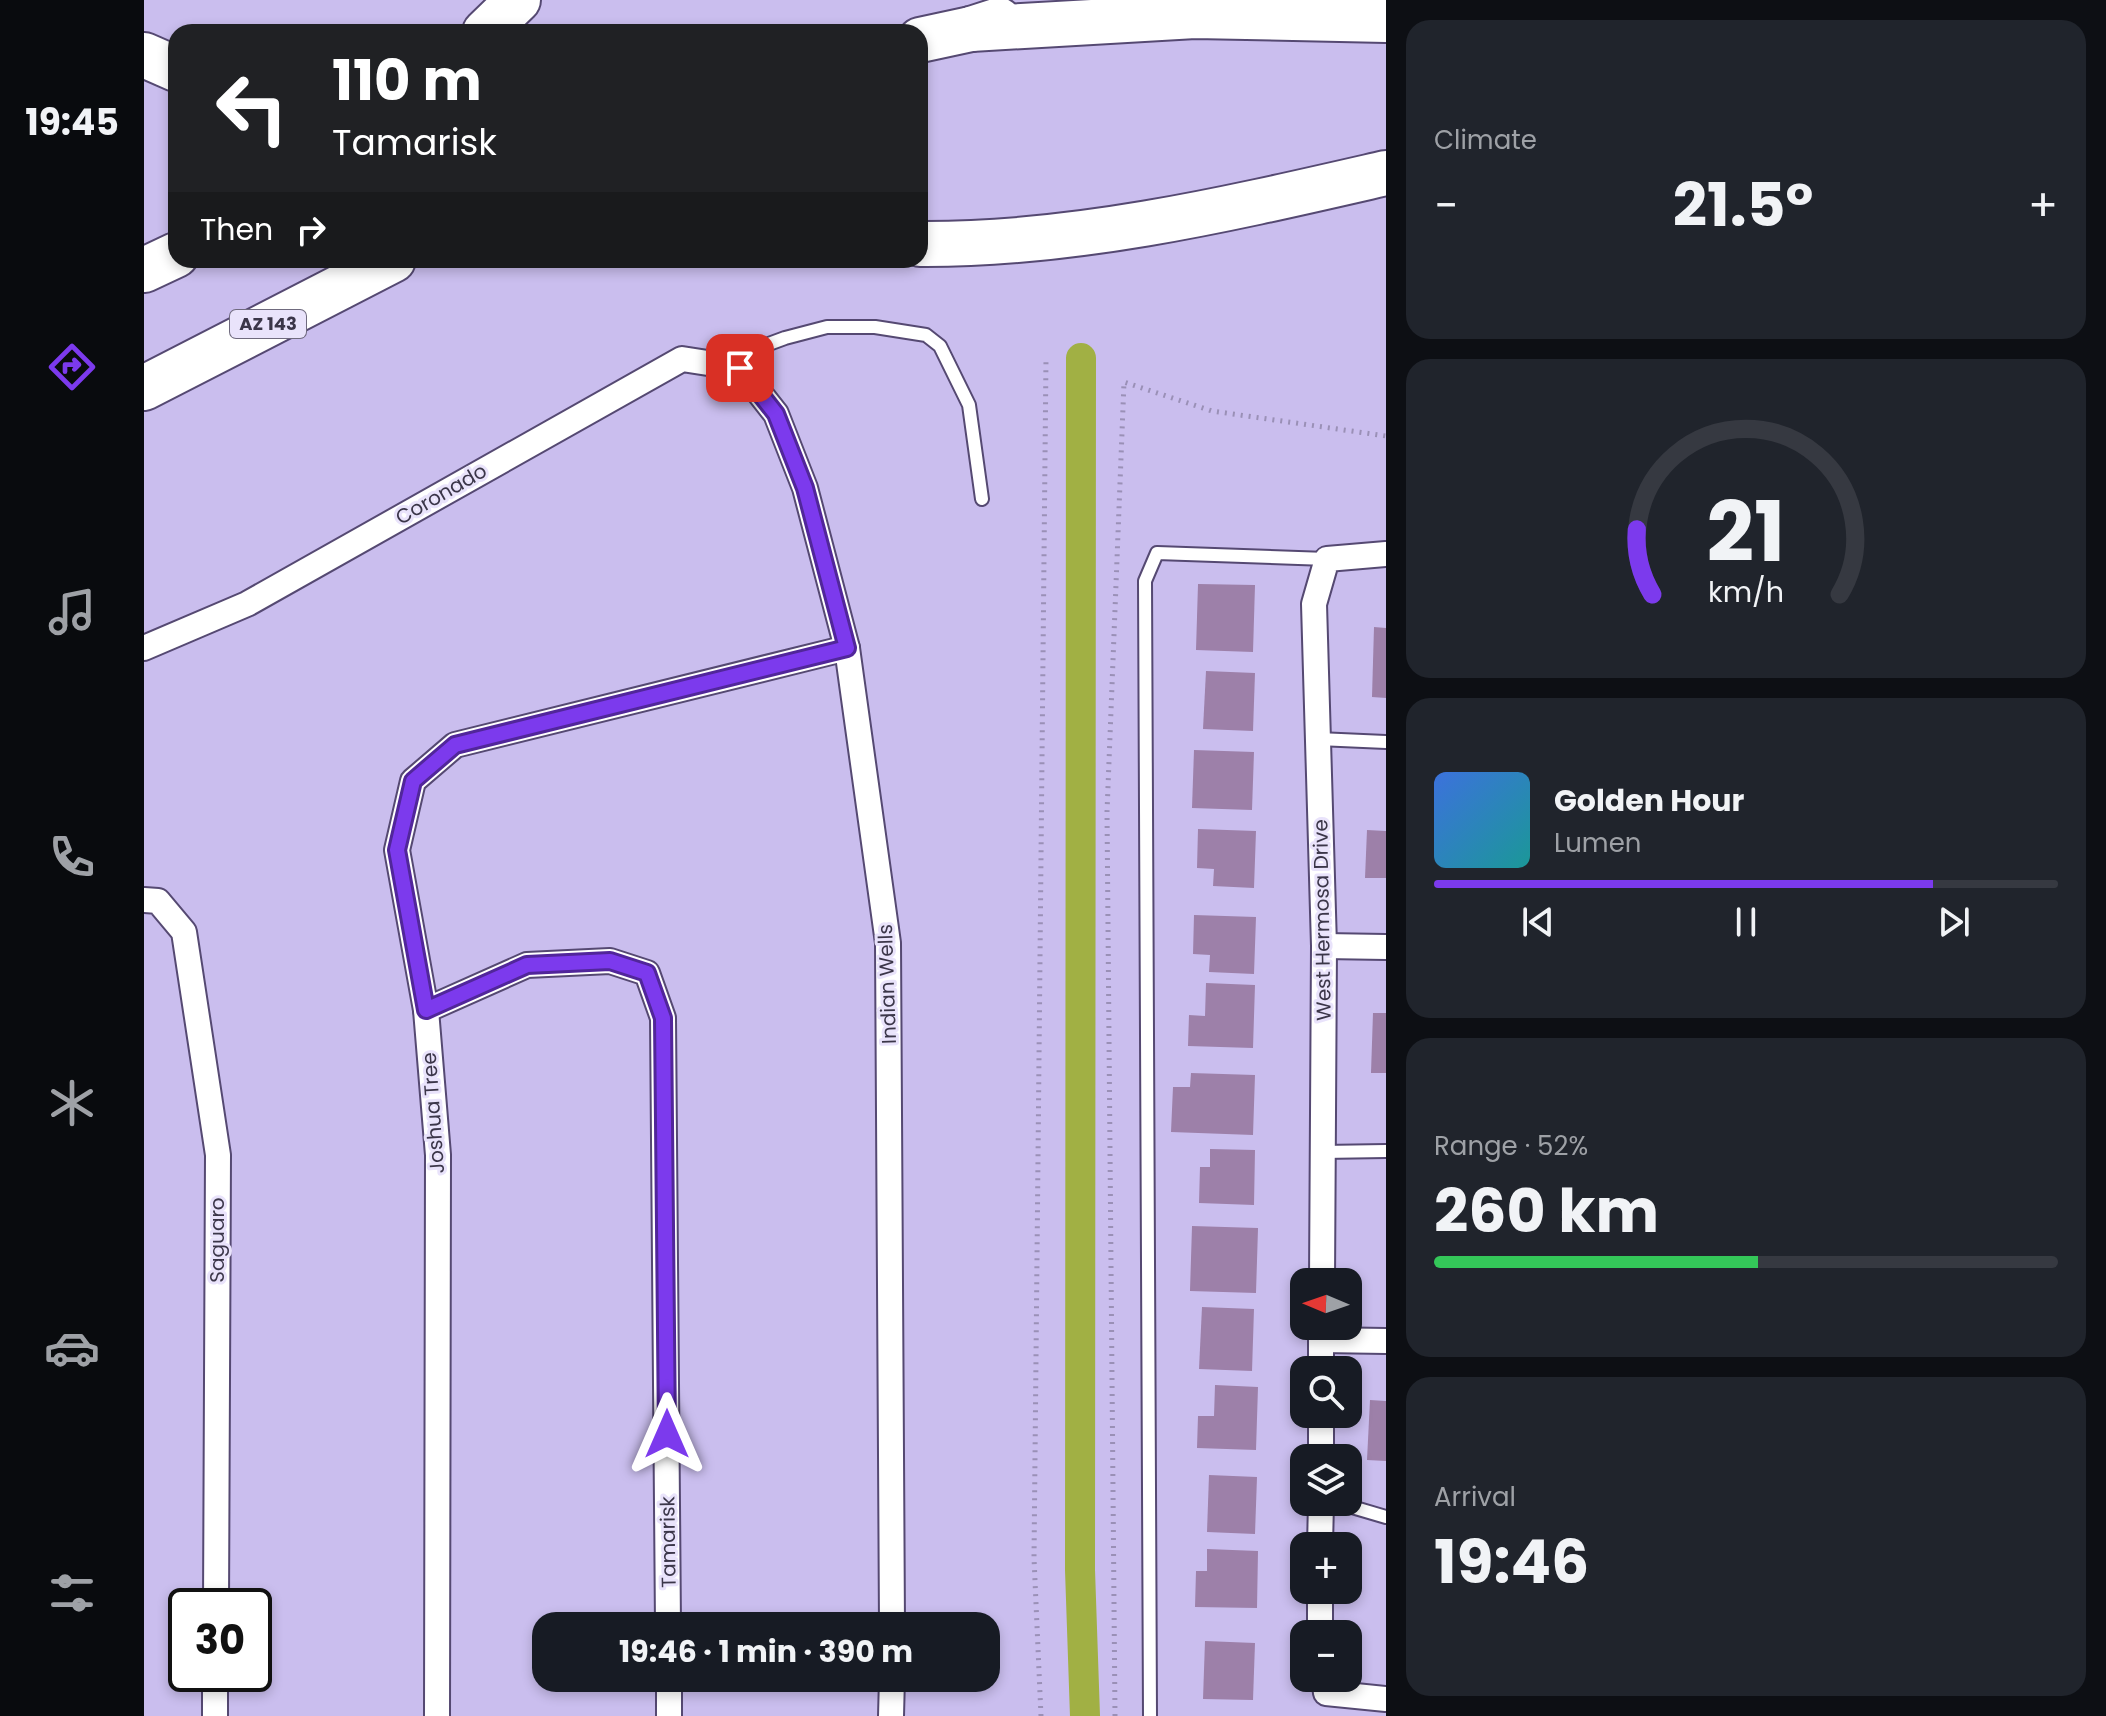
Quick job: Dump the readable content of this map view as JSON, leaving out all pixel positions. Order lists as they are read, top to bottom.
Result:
{
  "streets": {
    "highway": ["AZ 143"],
    "street": [
      "Coronado",
      "West Hermosa Drive",
      "Indian Wells",
      "Joshua Tree",
      "Saguaro",
      "Tamarisk"
    ]
  },
  "crossings": [
    ["Coronado", "Indian Wells"],
    ["Indian Wells", "Joshua Tree"],
    ["Joshua Tree", "Tamarisk"]
  ],
  "north": "left",
  "page": {
    "tabs": "19:45",
    "tile": [
      "Climate",
      ["Range · 52%", "260 km"],
      ["Arrival", "19:46"]
    ],
    "turn": ["110 m", "Tamarisk"],
    "heat": ["−", "21.5°", "+"],
    "then": "Then",
    "song": ["Golden Hour", "Lumen"],
    "map_buttons": ["+", "−"],
    "limit": "30",
    "trip": "19:46 · 1 min · 390 m",
    "gauge": ["21", "km/h"]
  }
}
